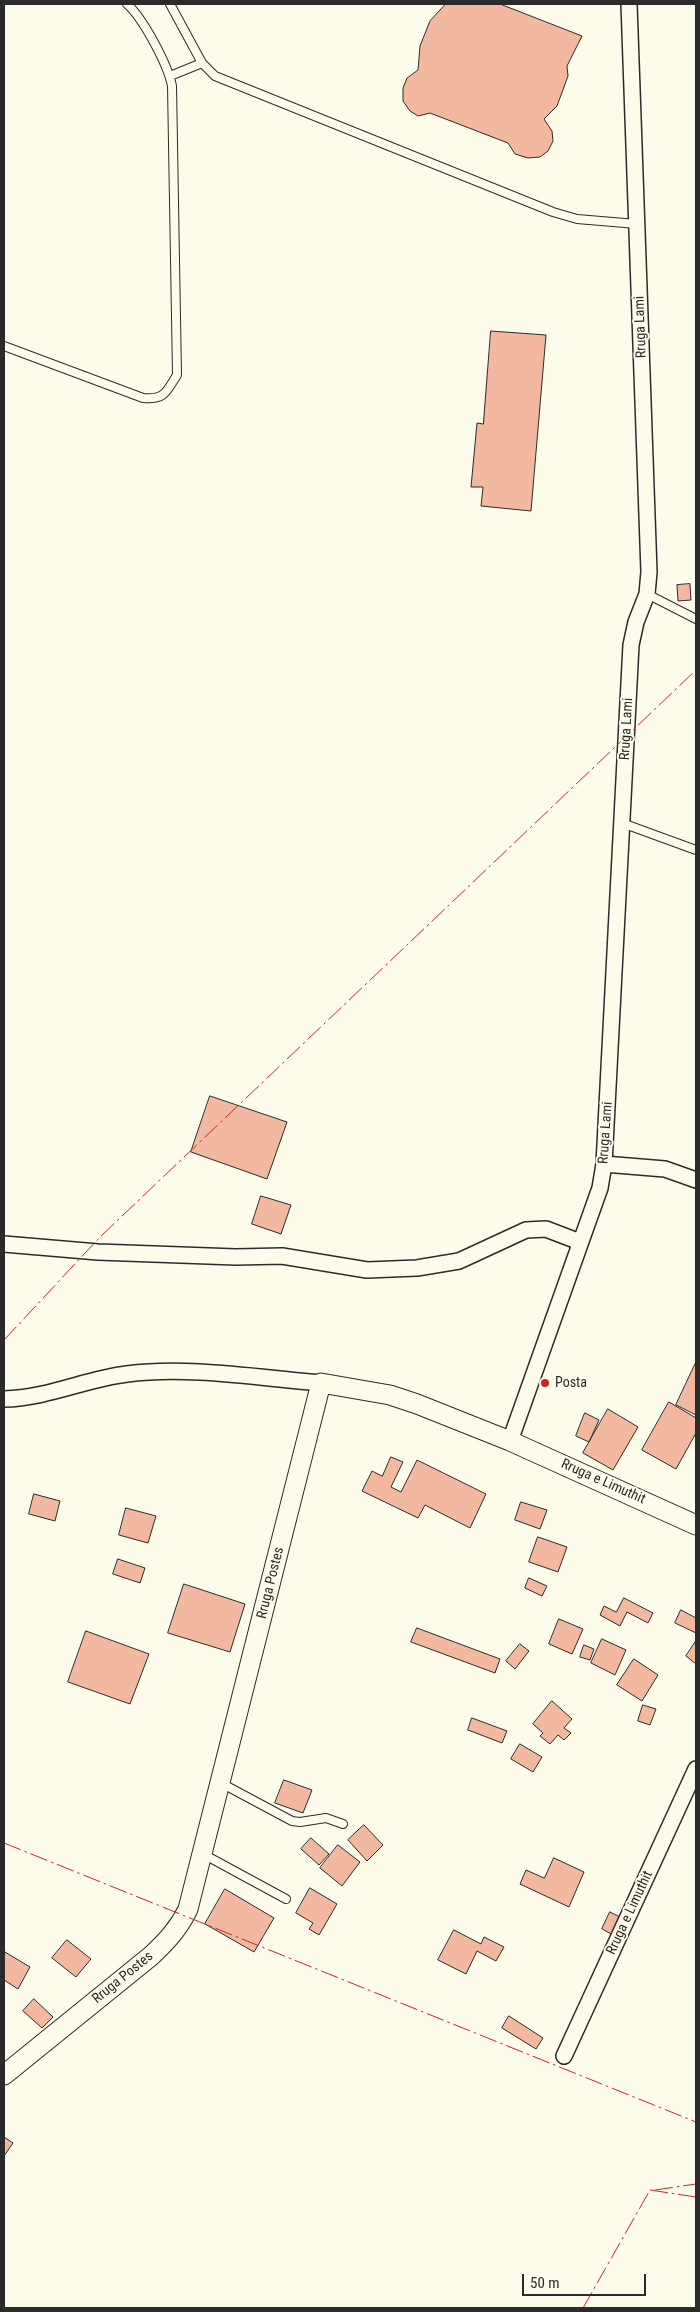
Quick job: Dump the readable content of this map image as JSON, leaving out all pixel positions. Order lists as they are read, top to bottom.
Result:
{
  "streets": {
    "street": ["Rruga Lami", "Rruga e Limuthit", "Rruga Postes"]
  },
  "crossings": [
    ["Rruga Lami", "Rruga e Limuthit"],
    ["Rruga e Limuthit", "Rruga Postes"]
  ],
  "places": ["Posta"],
  "scale_bar": "50 m"
}
